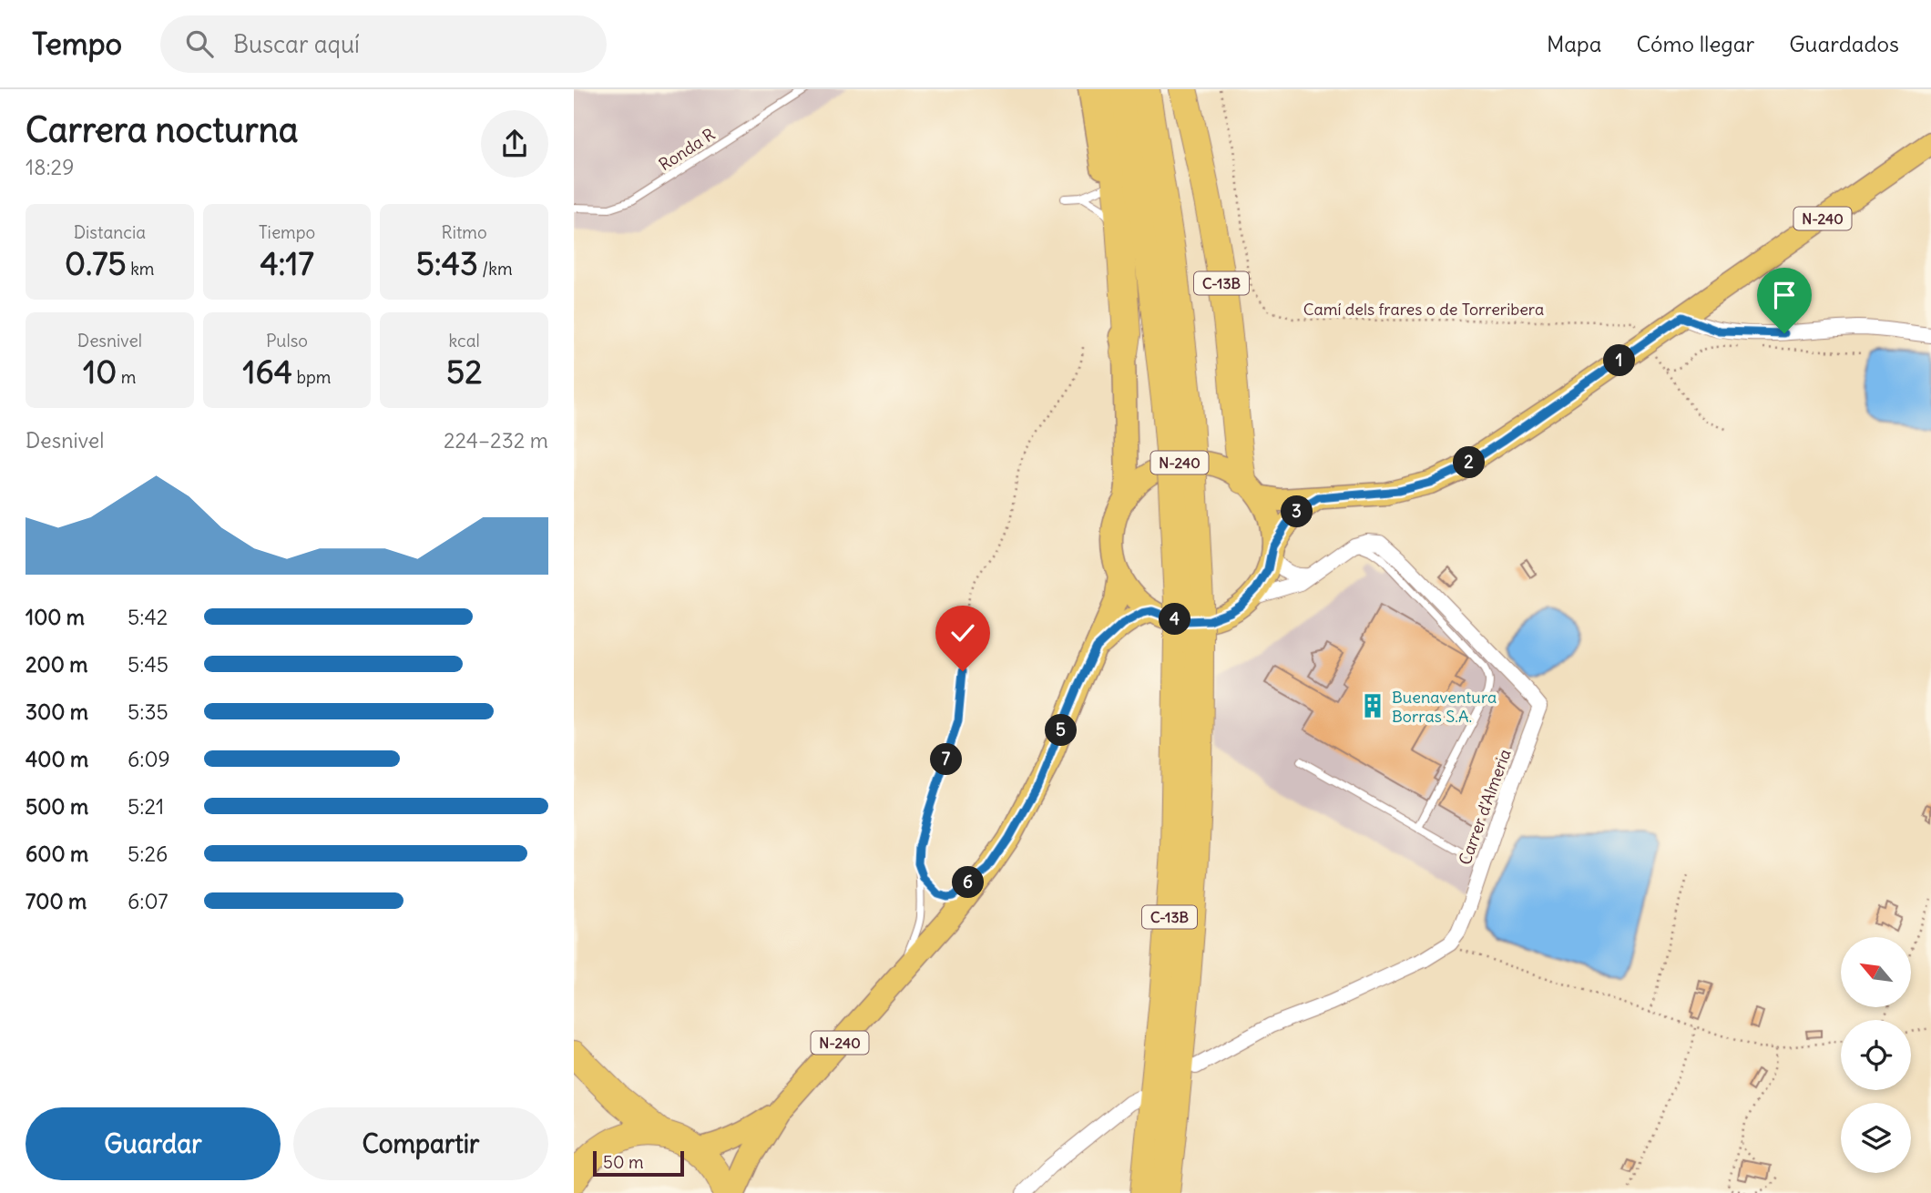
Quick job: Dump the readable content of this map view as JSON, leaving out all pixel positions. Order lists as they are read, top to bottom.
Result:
{
  "streets": {
    "highway": ["C-13B"],
    "main road": ["N-240"],
    "street": ["Carrer d'Almeria"],
    "lane": ["Ronda R"],
    "path": ["Camí dels frares o de Torreribera"]
  },
  "crossings": [
    ["N-240", "C-13B"],
    ["N-240", "Camí dels frares o de Torreribera"]
  ],
  "places": {
    "building": ["Buenaventura Borras S.A."]
  },
  "scale_bar": "50 m",
  "north": "top left",
  "page": {
    "header": "Tempo",
    "search": "Buscar aquí",
    "nav": ["Mapa", "Cómo llegar", "Guardados"],
    "heading": ["Carrera nocturna", "18:29"],
    "stats": [
      ["Distancia", "0.75 km"],
      ["Tiempo", "4:17"],
      ["Ritmo", "5:43 /km"],
      ["Desnivel", "10 m"],
      ["Pulso", "164 bpm"],
      ["kcal", "52"]
    ],
    "pins": [
      "1",
      "2",
      "3",
      "4",
      "5",
      "7",
      "6"
    ],
    "chart": ["Desnivel", "224–232 m"],
    "list": [
      {
        "name": "100 m",
        "note": "5:42"
      },
      {
        "name": "200 m",
        "note": "5:45"
      },
      {
        "name": "300 m",
        "note": "5:35"
      },
      {
        "name": "400 m",
        "note": "6:09"
      },
      {
        "name": "500 m",
        "note": "5:21"
      },
      {
        "name": "600 m",
        "note": "5:26"
      },
      {
        "name": "700 m",
        "note": "6:07"
      }
    ],
    "buttons": ["Guardar", "Compartir"],
    "scale": "50 m"
  }
}
